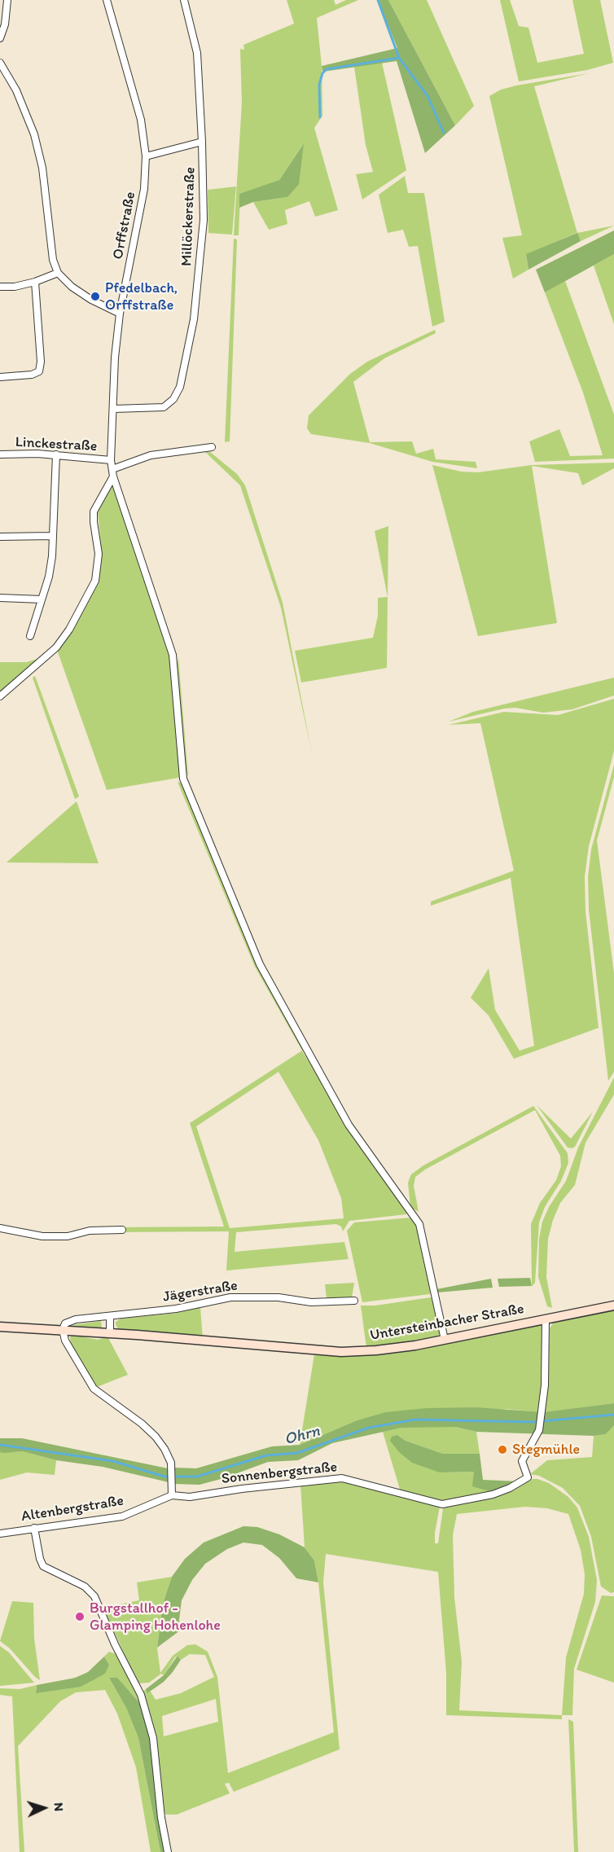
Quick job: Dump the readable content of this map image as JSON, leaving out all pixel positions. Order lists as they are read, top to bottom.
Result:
{
  "streets": {
    "main road": ["Untersteinbacher Straße"],
    "street": [
      "Millöckerstraße",
      "Orffstraße",
      "Linckestraße",
      "Jägerstraße",
      "Sonnenbergstraße",
      "Altenbergstraße"
    ]
  },
  "crossings": [
    ["Millöckerstraße", "Orffstraße"],
    ["Orffstraße", "Linckestraße"],
    ["Orffstraße", "Untersteinbacher Straße"],
    ["Jägerstraße", "Untersteinbacher Straße"],
    ["Untersteinbacher Straße", "Sonnenbergstraße"],
    ["Sonnenbergstraße", "Altenbergstraße"]
  ],
  "water": ["Ohrn"],
  "places": ["Pfedelbach, Orffstraße", "Stegmühle", "Burgstallhof - Glamping Hohenlohe"],
  "north": "right"
}
